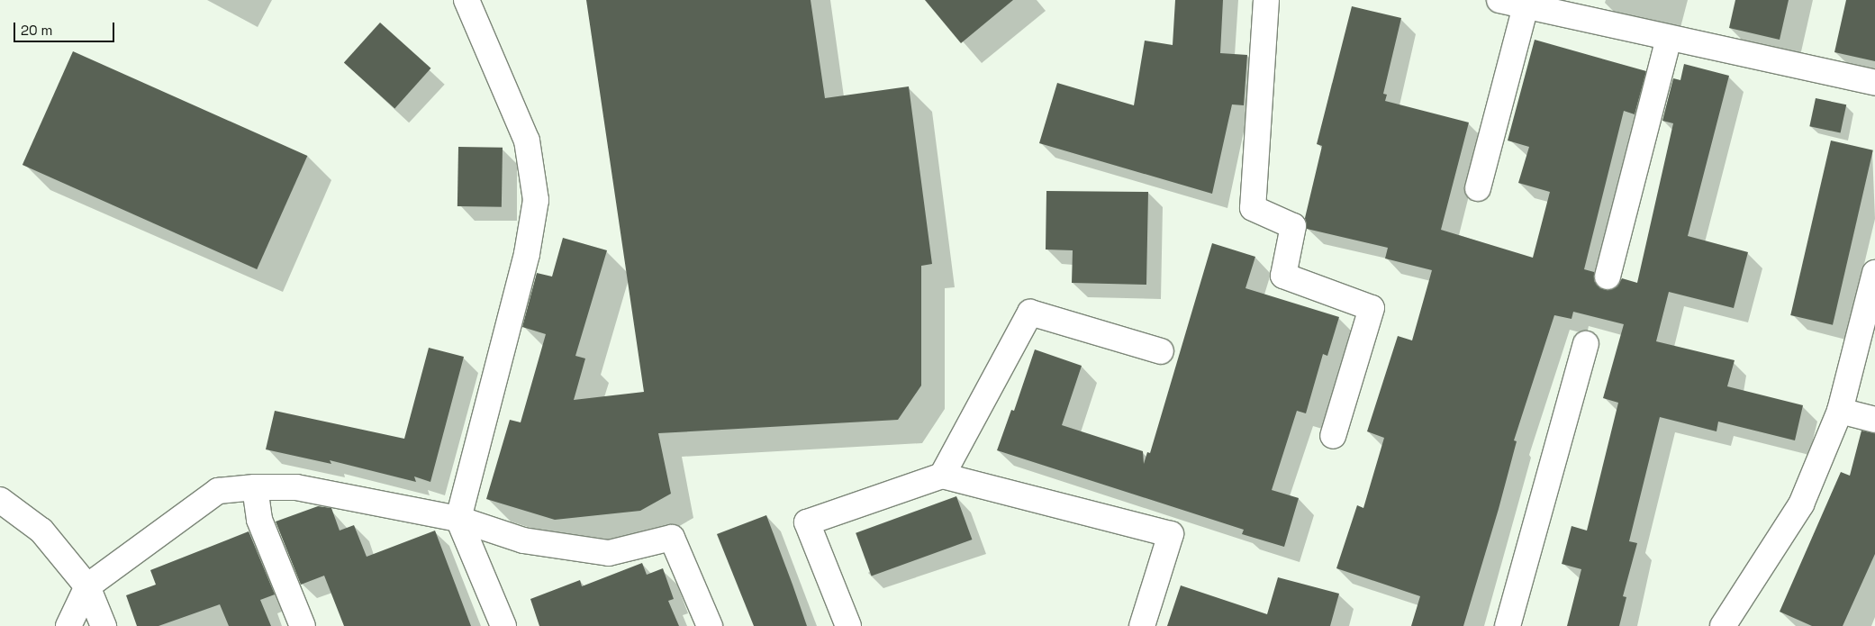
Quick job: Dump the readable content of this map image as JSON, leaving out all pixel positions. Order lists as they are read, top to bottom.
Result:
{
  "scale_bar": "20 m"
}
